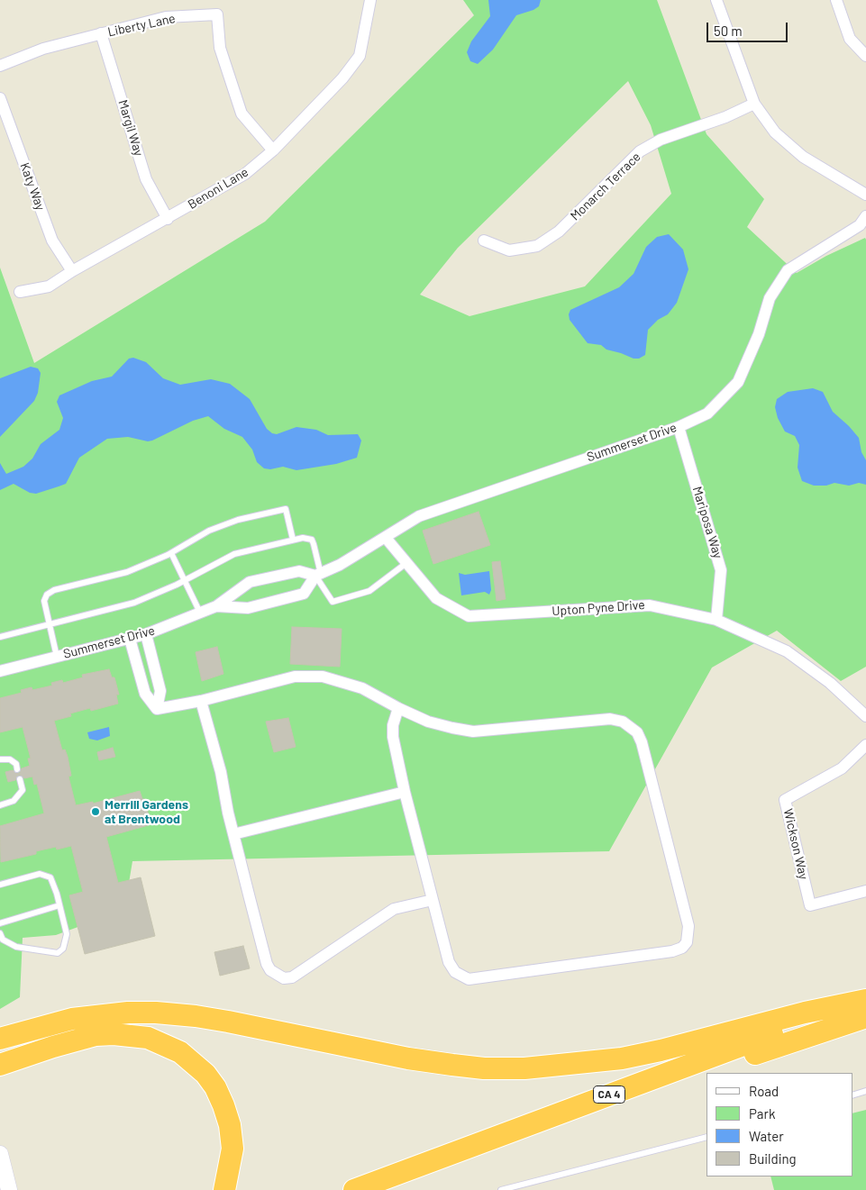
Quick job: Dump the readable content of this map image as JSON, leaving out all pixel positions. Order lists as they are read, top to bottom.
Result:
{
  "streets": {
    "highway": ["CA 4"],
    "street": [
      "Liberty Lane",
      "Margil Way",
      "Katy Way",
      "Monarch Terrace",
      "Benoni Lane",
      "Summerset Drive",
      "Mariposa Way",
      "Upton Pyne Drive",
      "Wickson Way"
    ]
  },
  "crossings": [
    ["Liberty Lane", "Margil Way"],
    ["Liberty Lane", "Benoni Lane"],
    ["Margil Way", "Benoni Lane"],
    ["Katy Way", "Benoni Lane"],
    ["Summerset Drive", "Mariposa Way"],
    ["Summerset Drive", "Upton Pyne Drive"],
    ["Mariposa Way", "Upton Pyne Drive"]
  ],
  "places": ["Merrill Gardens at Brentwood"],
  "legend": [
    "Road",
    "Park",
    "Water",
    "Building"
  ],
  "scale_bar": "50 m"
}
